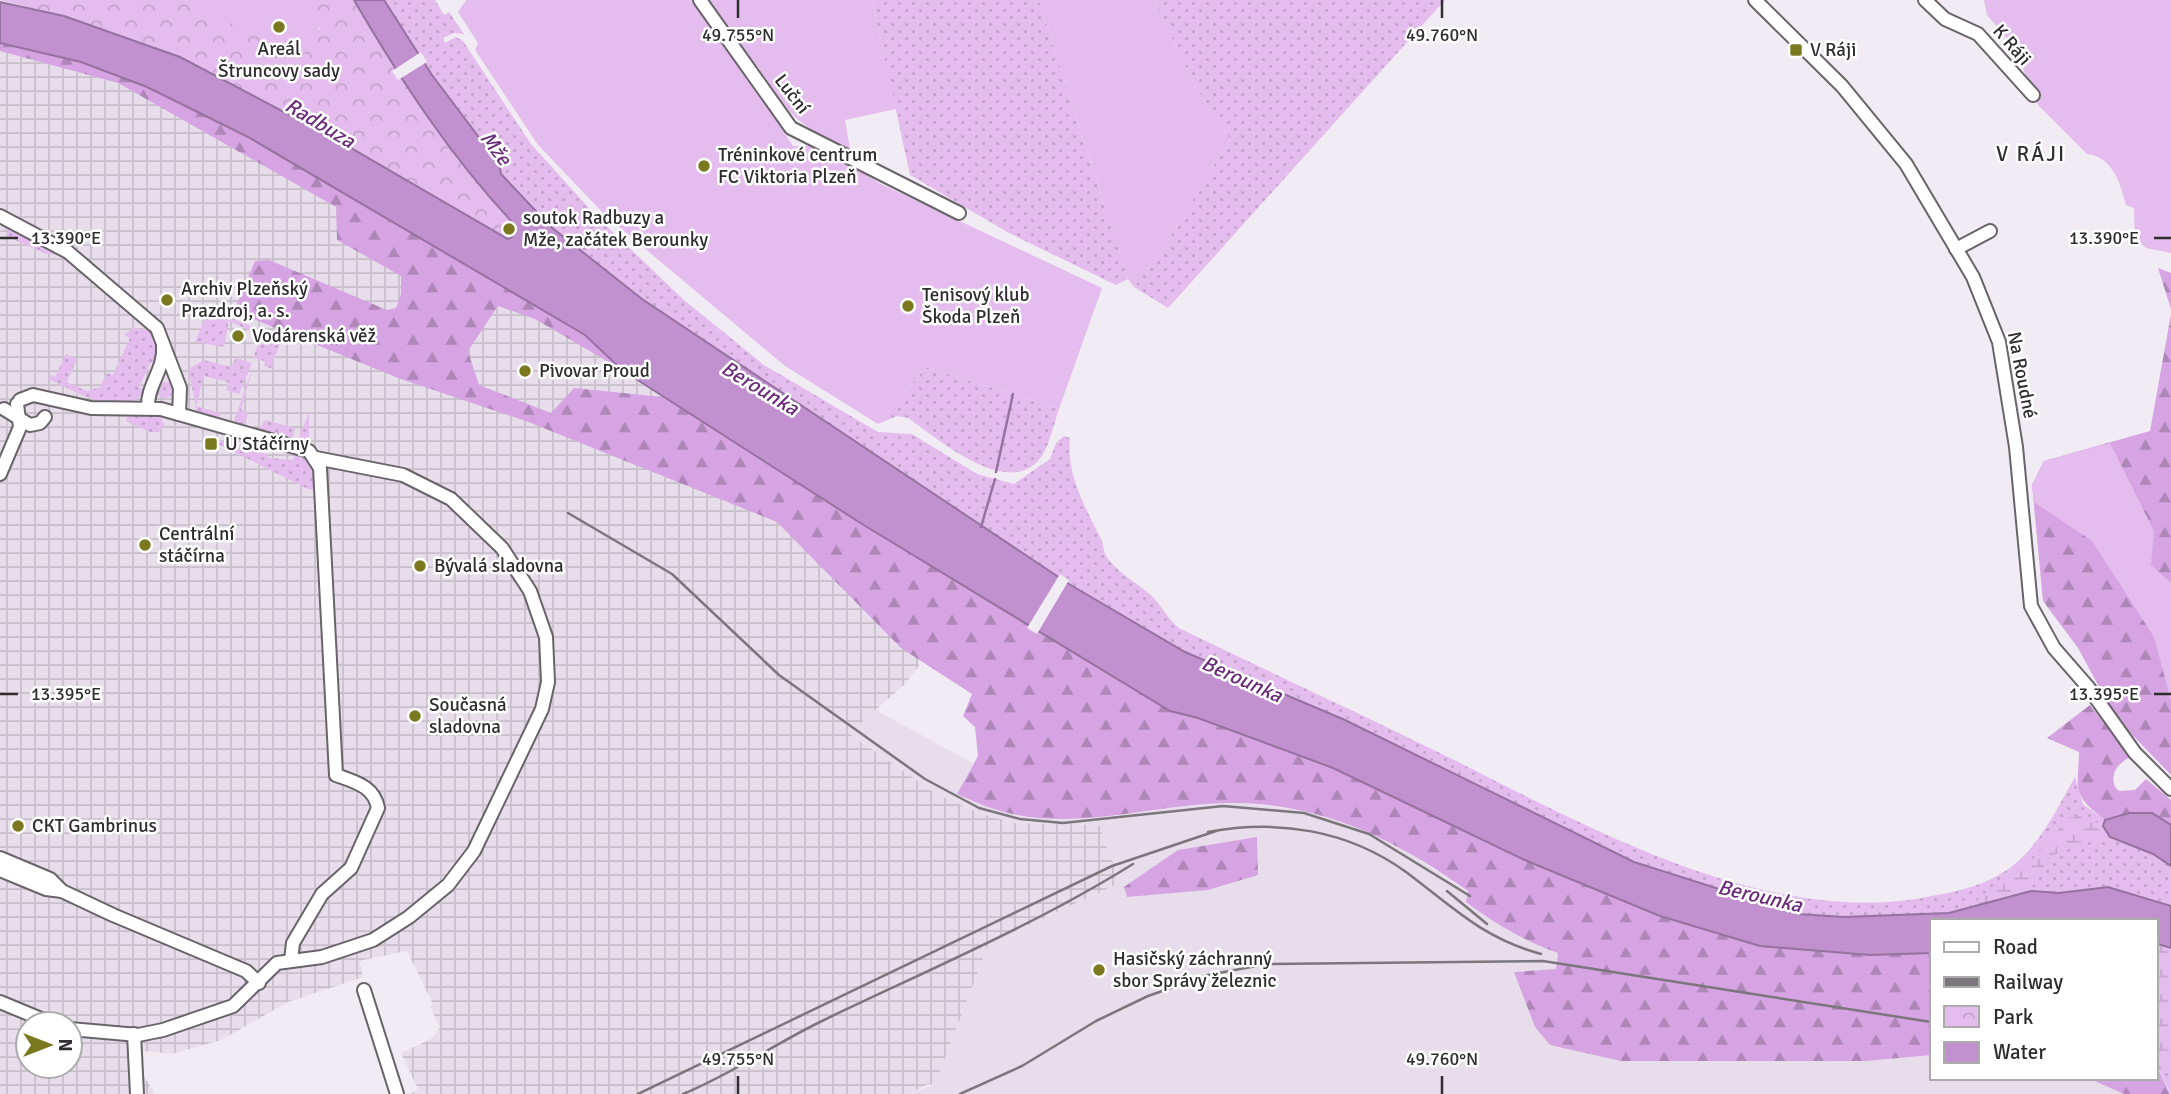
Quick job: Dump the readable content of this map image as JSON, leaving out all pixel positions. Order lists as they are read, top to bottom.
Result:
{
  "streets": {
    "street": ["K Ráji", "Luční", "Na Roudné"]
  },
  "districts": ["V RÁJI"],
  "water": ["Radbuza", "Mže", "Berounka"],
  "places": {
    "other": [
      "Areál Štruncovy sady",
      "Tréninkové centrum FC Viktoria Plzeň",
      "soutok Radbuzy a Mže, začátek Berounky",
      "Archiv Plzeňský Prazdroj, a. s.",
      "Tenisový klub Škoda Plzeň",
      "Vodárenská věž",
      "Pivovar Proud",
      "Centrální stáčírna",
      "Bývalá sladovna",
      "Současná sladovna",
      "CKT Gambrinus",
      "Hasičský záchranný sbor Správy železnic"
    ],
    "transit": ["V Ráji", "U Stáčírny"]
  },
  "legend": [
    "Road",
    "Railway",
    "Park",
    "Water"
  ],
  "north": "right",
  "coordinates": [
    "49.755°N",
    "49.760°N",
    "13.390°E",
    "13.395°E"
  ]
}
